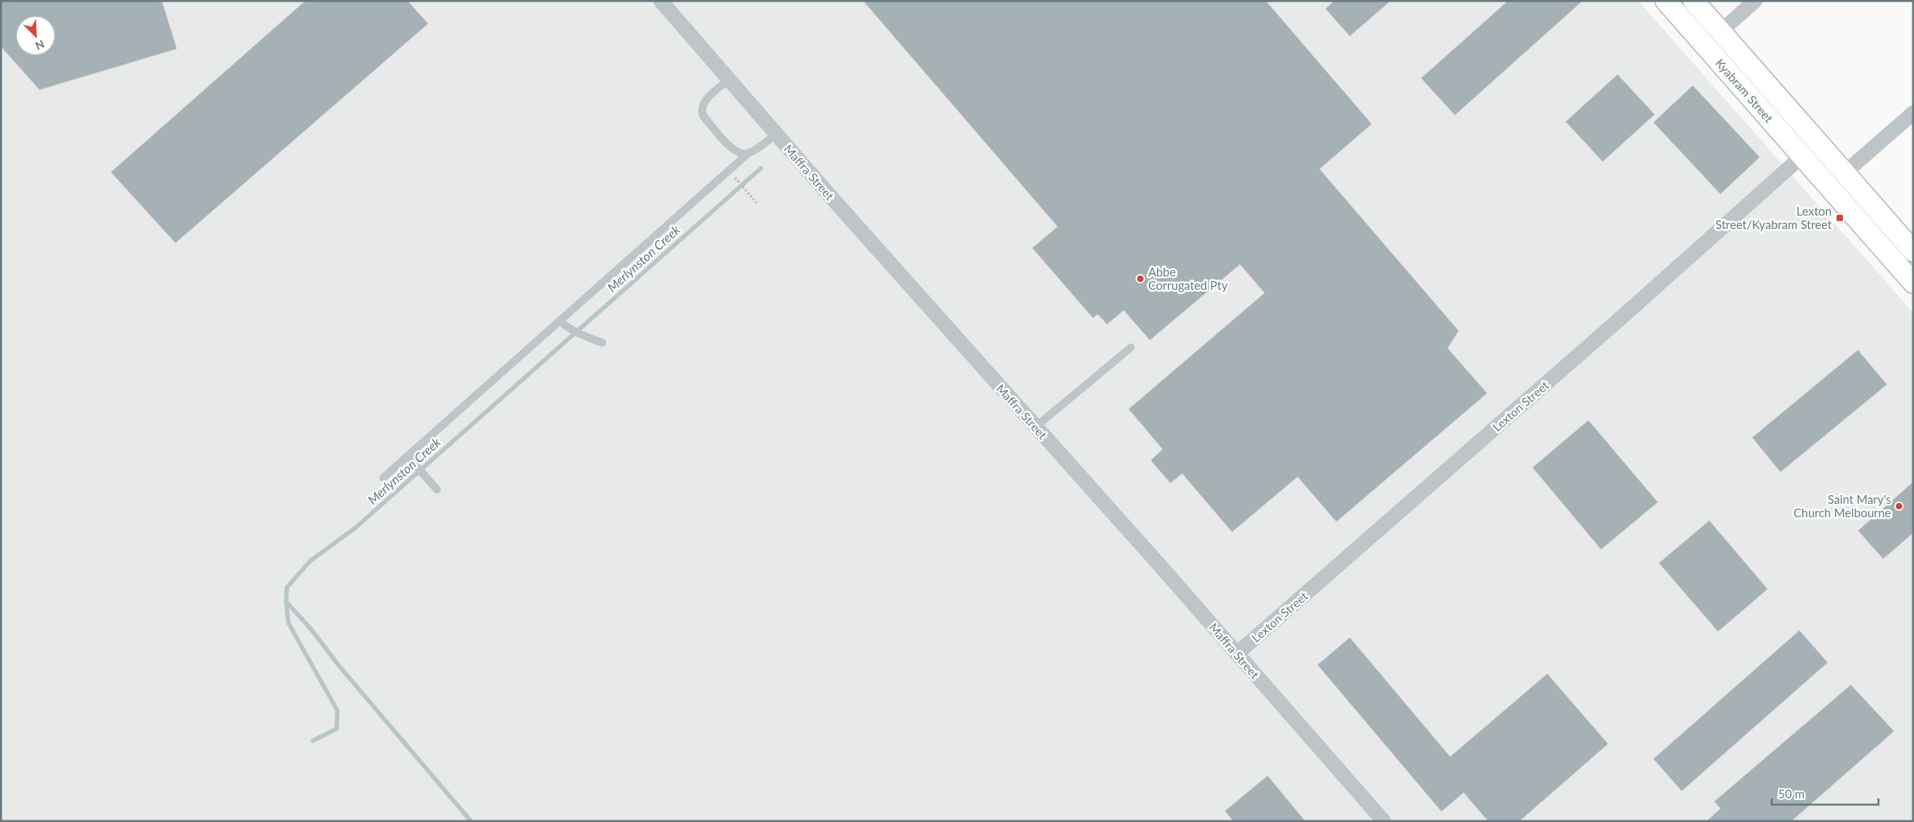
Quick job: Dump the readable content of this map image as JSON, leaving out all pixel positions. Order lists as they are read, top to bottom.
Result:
{
  "streets": {
    "street": ["Kyabram Street", "Maffra Street", "Lexton Street"]
  },
  "crossings": [
    ["Kyabram Street", "Lexton Street"],
    ["Maffra Street", "Lexton Street"]
  ],
  "water": ["Merlynston Creek"],
  "places": {
    "transit": ["Lexton Street/Kyabram Street"],
    "other": ["Abbe Corrugated Pty", "Saint Mary's Church Melbourne"]
  },
  "scale_bar": "50 m",
  "north": "bottom right"
}
